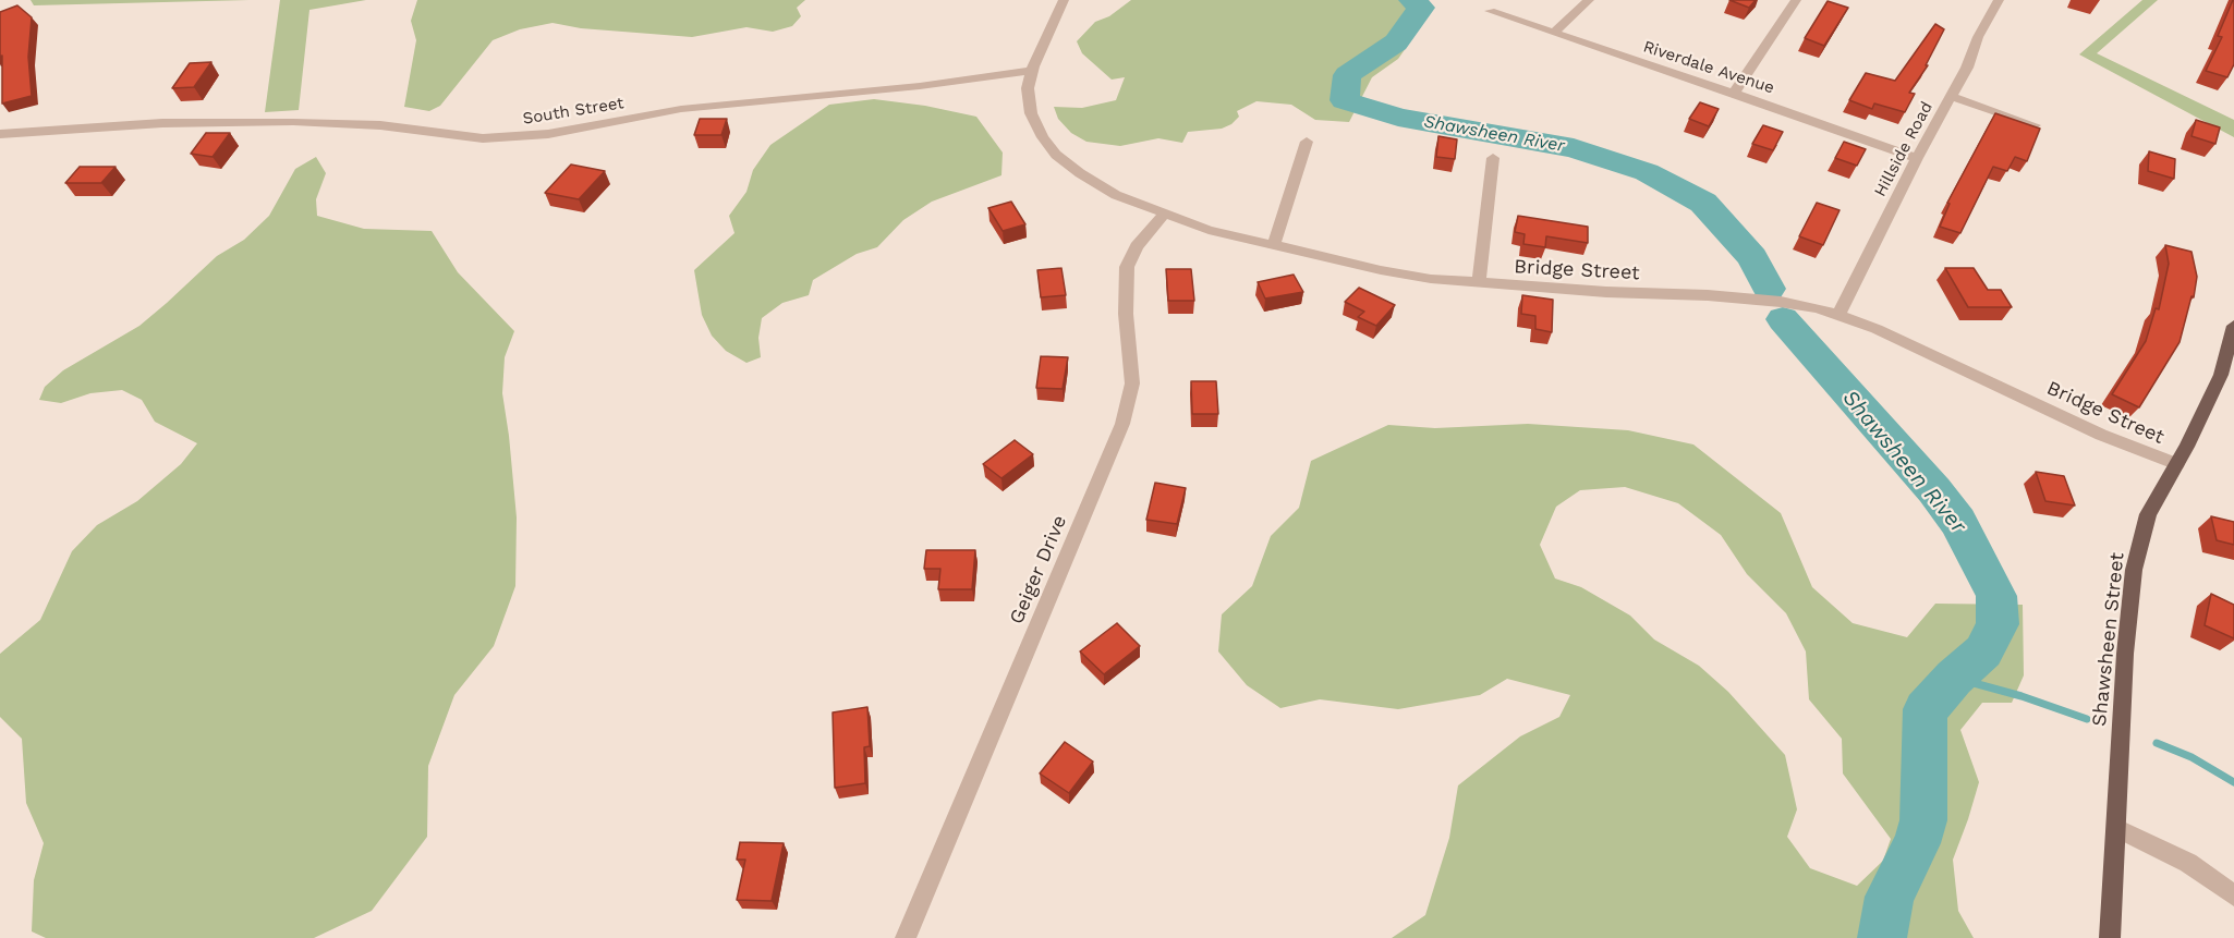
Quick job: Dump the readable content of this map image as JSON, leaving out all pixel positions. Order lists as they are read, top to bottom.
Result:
{
  "streets": {
    "main road": ["Shawsheen Street"],
    "street": [
      "Riverdale Avenue",
      "South Street",
      "Hillside Road",
      "Bridge Street",
      "Geiger Drive"
    ]
  },
  "crossings": [
    ["Riverdale Avenue", "Hillside Road"],
    ["South Street", "Bridge Street"],
    ["Hillside Road", "Bridge Street"],
    ["Bridge Street", "Geiger Drive"],
    ["Bridge Street", "Shawsheen Street"]
  ],
  "water": ["Shawsheen River"]
}
